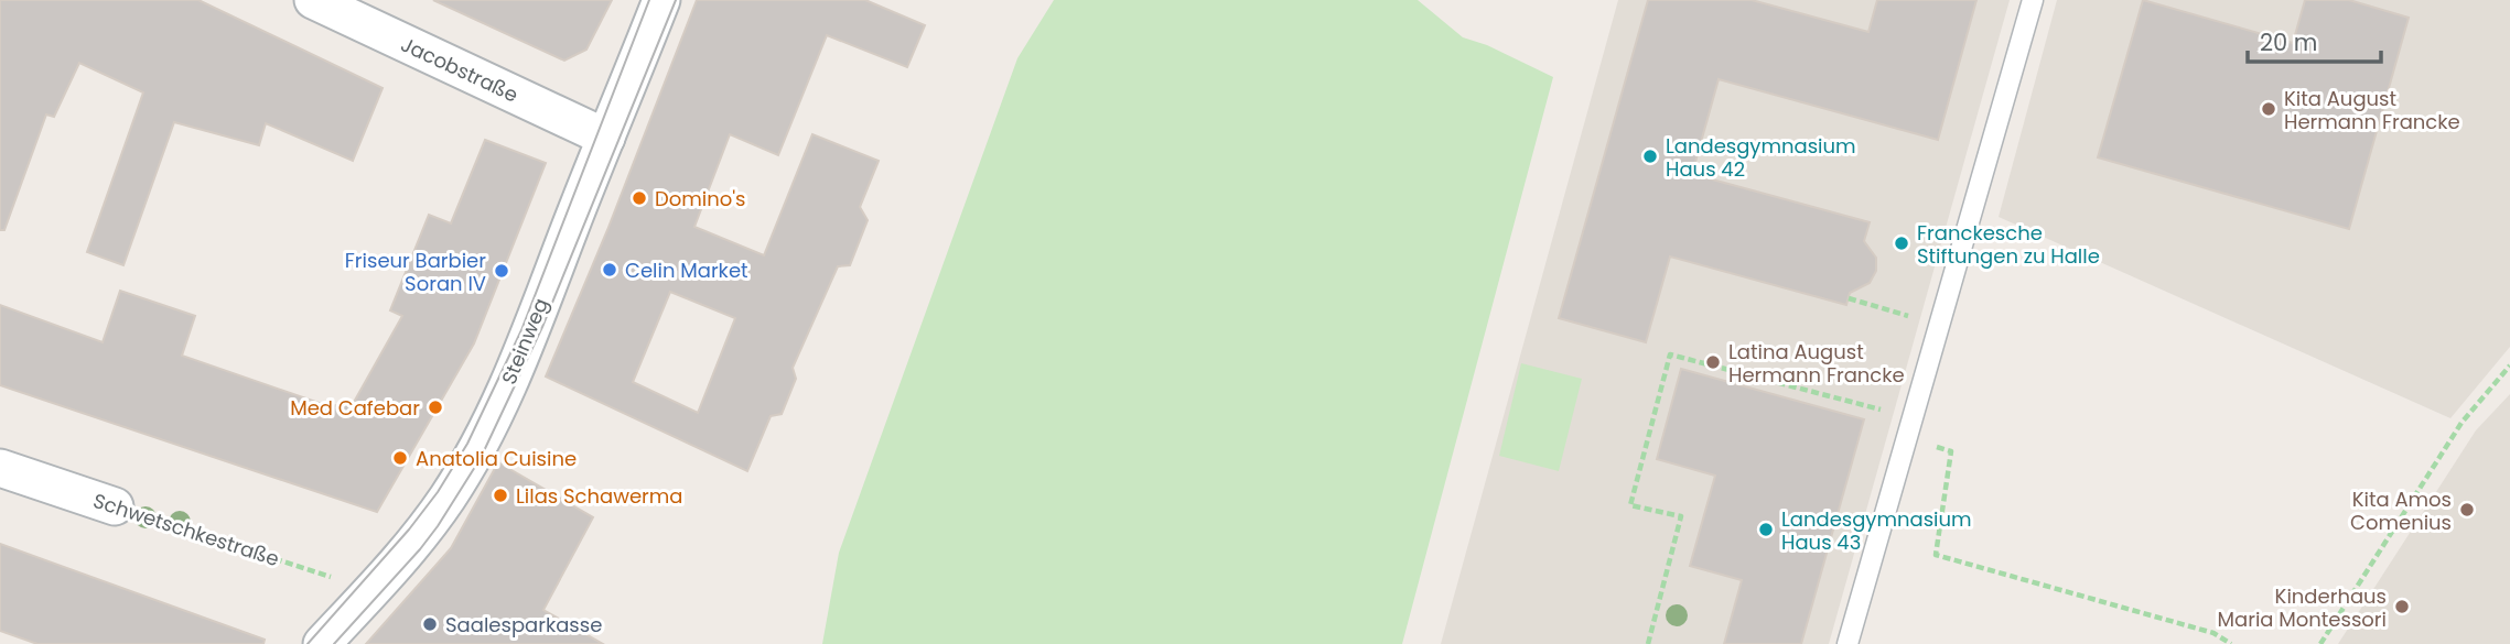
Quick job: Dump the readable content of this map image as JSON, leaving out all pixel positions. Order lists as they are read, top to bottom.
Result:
{
  "streets": {
    "street": ["Jacobstraße", "Steinweg", "Schwetschkestraße"]
  },
  "crossings": [
    ["Jacobstraße", "Steinweg"],
    ["Steinweg", "Schwetschkestraße"]
  ],
  "places": [
    "Kita August Hermann Francke",
    "Landesgymnasium Haus 42",
    "Domino's",
    "Franckesche Stiftungen zu Halle",
    "Celin Market",
    "Friseur Barbier Soran IV",
    "Latina August Hermann Francke",
    "Med Cafebar",
    "Anatolia Cuisine",
    "Lilas Schawerma",
    "Kita Amos Comenius",
    "Landesgymnasium Haus 43",
    "Kinderhaus Maria Montessori",
    "Saalesparkasse"
  ],
  "scale_bar": "20 m"
}
